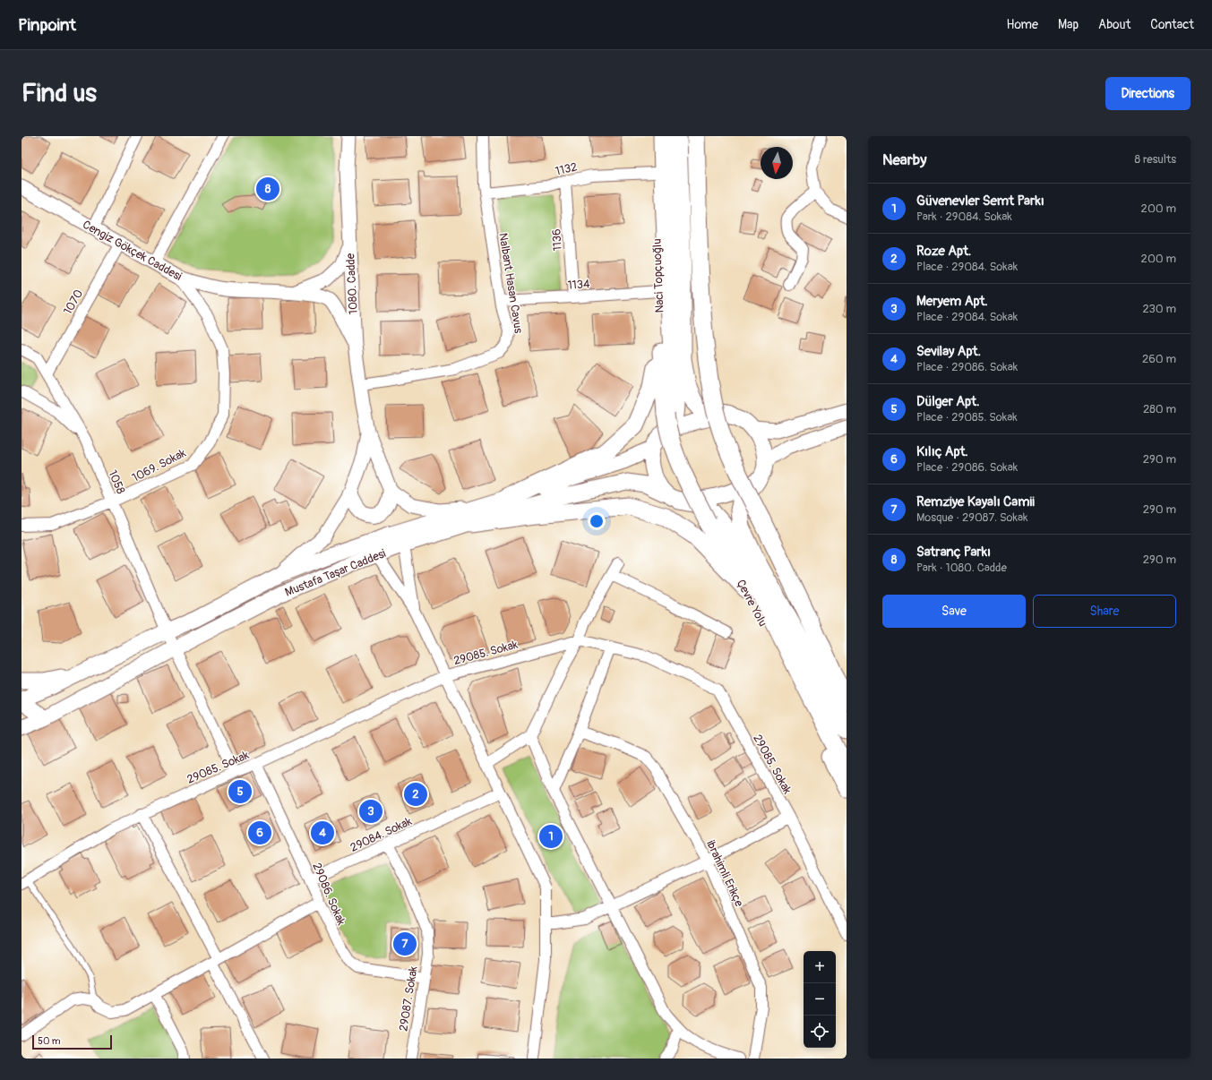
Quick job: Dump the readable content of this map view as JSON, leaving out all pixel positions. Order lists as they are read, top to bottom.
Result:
{
  "streets": {
    "main road": ["Naci Topçuoğlu", "Mustafa Taşar Caddesi", "Çevre Yolu"],
    "street": [
      "1132",
      "1136",
      "Cengiz Gökçek Caddesi",
      "Nalbant Hasan Cavus",
      "1080. Cadde",
      "1134",
      "1070",
      "1069. Sokak",
      "1058",
      "29085. Sokak",
      "29084. Sokak",
      "ibrahimli Erikçe",
      "29086. Sokak",
      "29087. Sokak"
    ]
  },
  "crossings": [
    ["1132", "1136"],
    ["1132", "Naci Topçuoğlu"],
    ["1132", "Nalbant Hasan Cavus"],
    ["1136", "1134"],
    ["Cengiz Gökçek Caddesi", "1070"],
    ["Cengiz Gökçek Caddesi", "1069. Sokak"],
    ["Naci Topçuoğlu", "1134"],
    ["Naci Topçuoğlu", "Çevre Yolu"],
    ["Nalbant Hasan Cavus", "1080. Cadde"],
    ["Nalbant Hasan Cavus", "1134"],
    ["1070", "1058"],
    ["1069. Sokak", "1058"],
    ["1058", "Mustafa Taşar Caddesi"],
    ["29085. Sokak", "29086. Sokak"],
    ["29084. Sokak", "29086. Sokak"],
    ["29084. Sokak", "29087. Sokak"],
    ["29086. Sokak", "29087. Sokak"]
  ],
  "scale_bar": "50 m",
  "north": "bottom",
  "page": {
    "header": "Pinpoint",
    "nav": [
      "Home",
      "Map",
      "About",
      "Contact"
    ],
    "buttons": [
      "Directions",
      ["Save", "Share"]
    ],
    "title": "Find us",
    "heading": ["Nearby", "8 results"],
    "pins": [
      "8",
      "5",
      "2",
      "3",
      "4",
      "6",
      "1",
      "7"
    ],
    "list": [
      {
        "mark": "1",
        "name": "Güvenevler Semt Parkı",
        "note": "Park · 29084. Sokak",
        "value": "200 m"
      },
      {
        "mark": "2",
        "name": "Roze Apt.",
        "note": "Place · 29084. Sokak",
        "value": "200 m"
      },
      {
        "mark": "3",
        "name": "Meryem Apt.",
        "note": "Place · 29084. Sokak",
        "value": "230 m"
      },
      {
        "mark": "4",
        "name": "Sevilay Apt.",
        "note": "Place · 29086. Sokak",
        "value": "260 m"
      },
      {
        "mark": "5",
        "name": "Dülger Apt.",
        "note": "Place · 29085. Sokak",
        "value": "280 m"
      },
      {
        "mark": "6",
        "name": "Kılıç Apt.",
        "note": "Place · 29086. Sokak",
        "value": "290 m"
      },
      {
        "mark": "7",
        "name": "Remziye Kayalı Camii",
        "note": "Mosque · 29087. Sokak",
        "value": "290 m"
      },
      {
        "mark": "8",
        "name": "Satranç Parkı",
        "note": "Park · 1080. Cadde",
        "value": "290 m"
      }
    ],
    "map_buttons": ["+", "−"],
    "scale": "50 m"
  }
}
